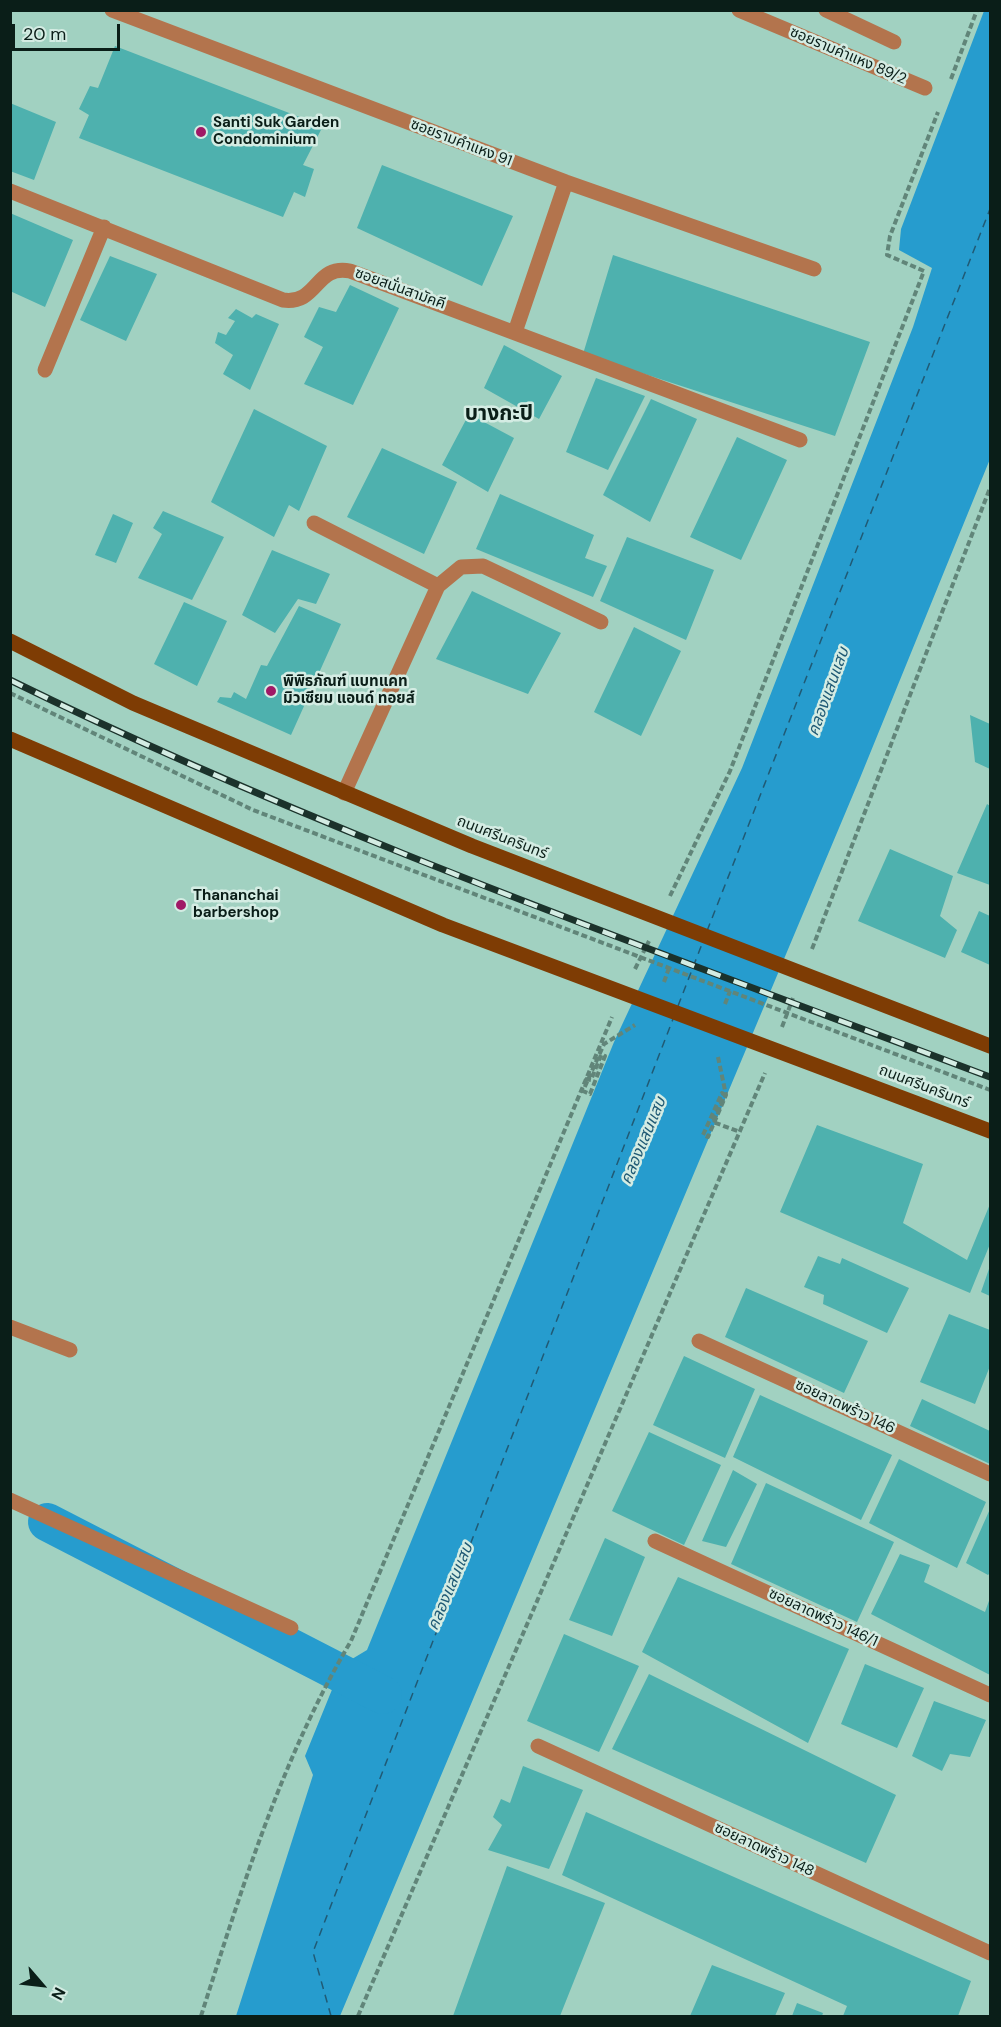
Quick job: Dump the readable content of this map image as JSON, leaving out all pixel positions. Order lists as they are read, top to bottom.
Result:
{
  "streets": {
    "main road": ["ถนนศรีนครินทร์"],
    "street": [
      "ซอยรามคำแหง 89/2",
      "ซอยรามคำแหง 91",
      "ซอยสนั่นสามัคคี",
      "ซอยลาดพร้าว 146",
      "ซอยลาดพร้าว 146/1",
      "ซอยลาดพร้าว 148"
    ]
  },
  "districts": ["บางกะปิ"],
  "water": ["คลองแสนแสบ"],
  "places": ["Santi Suk Garden Condominium", "พิพิธภัณฑ์ แบทแคท มิวเซียม แอนด์ ทอยส์", "Thananchai barbershop"],
  "scale_bar": "20 m",
  "north": "bottom right"
}
